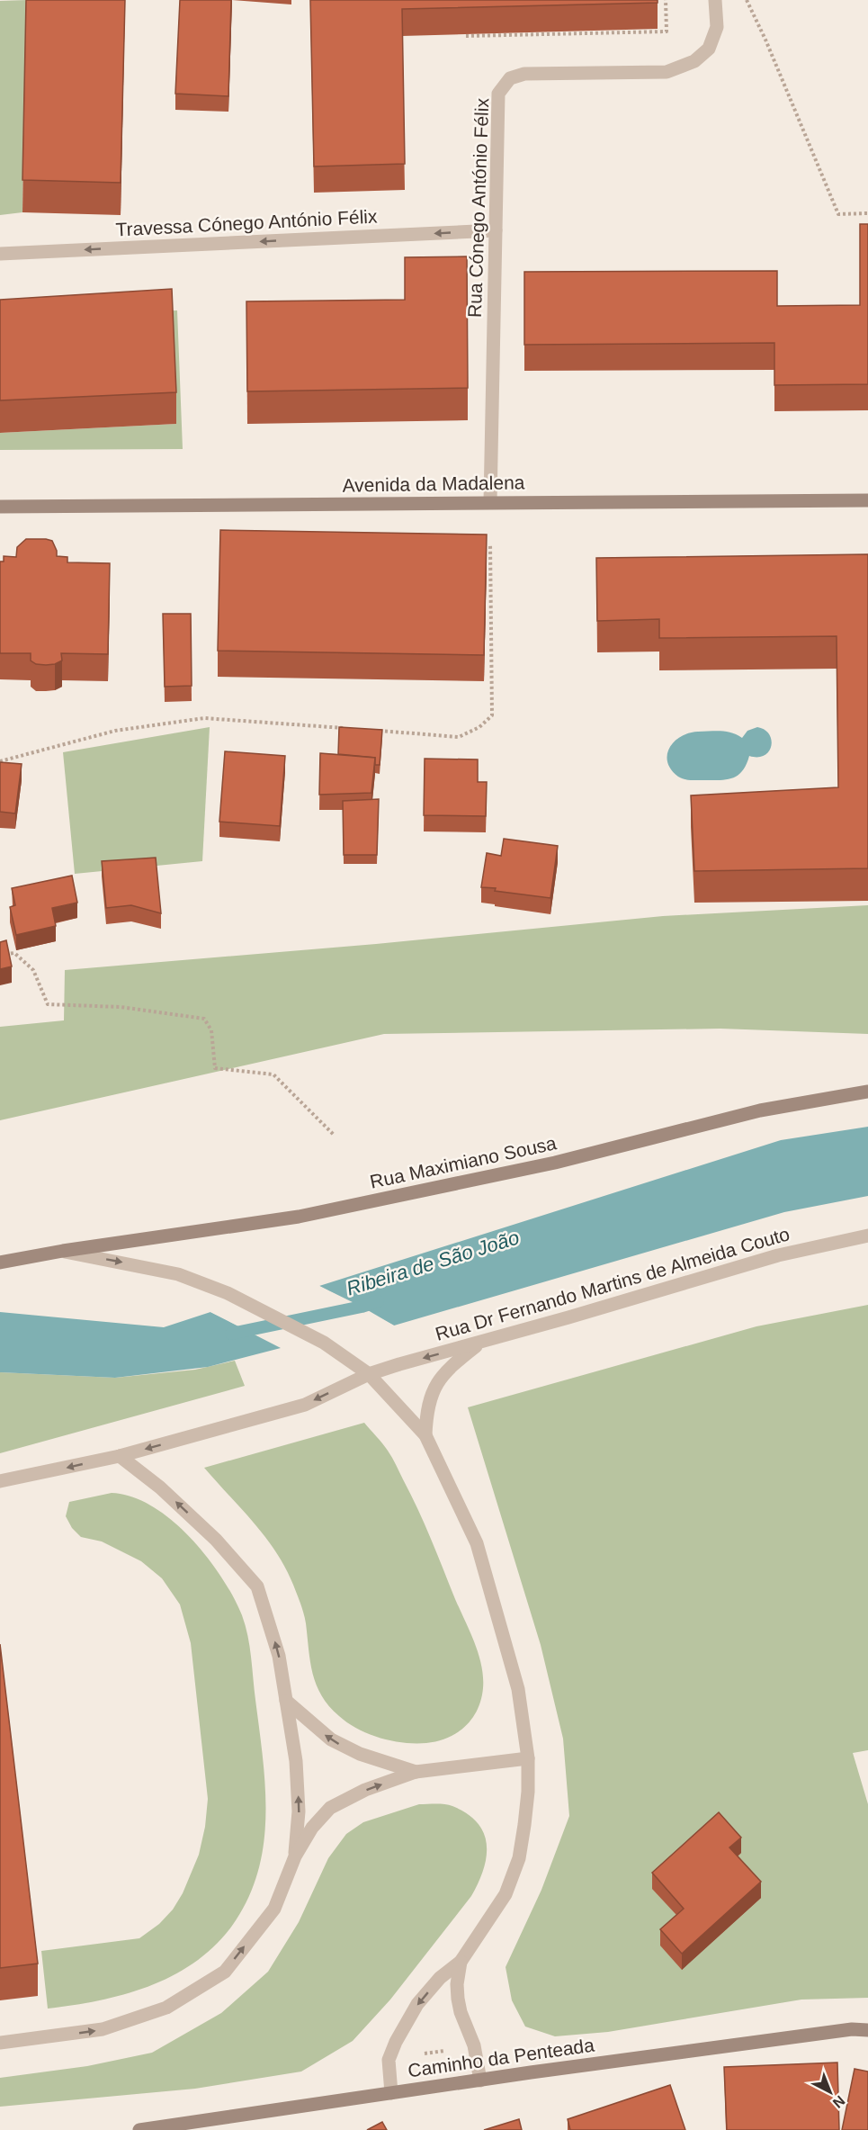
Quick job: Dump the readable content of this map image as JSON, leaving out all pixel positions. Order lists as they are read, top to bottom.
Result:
{
  "streets": {
    "street": [
      "Rua Cónego António Félix",
      "Travessa Cónego António Félix",
      "Avenida da Madalena",
      "Rua Maximiano Sousa",
      "Rua Dr Fernando Martins de Almeida Couto",
      "Caminho da Penteada"
    ]
  },
  "crossings": [
    ["Rua Cónego António Félix", "Travessa Cónego António Félix"],
    ["Rua Cónego António Félix", "Avenida da Madalena"]
  ],
  "one_way": ["Travessa Cónego António Félix", "Rua Dr Fernando Martins de Almeida Couto"],
  "water": ["Ribeira de São João"],
  "north": "bottom right"
}
